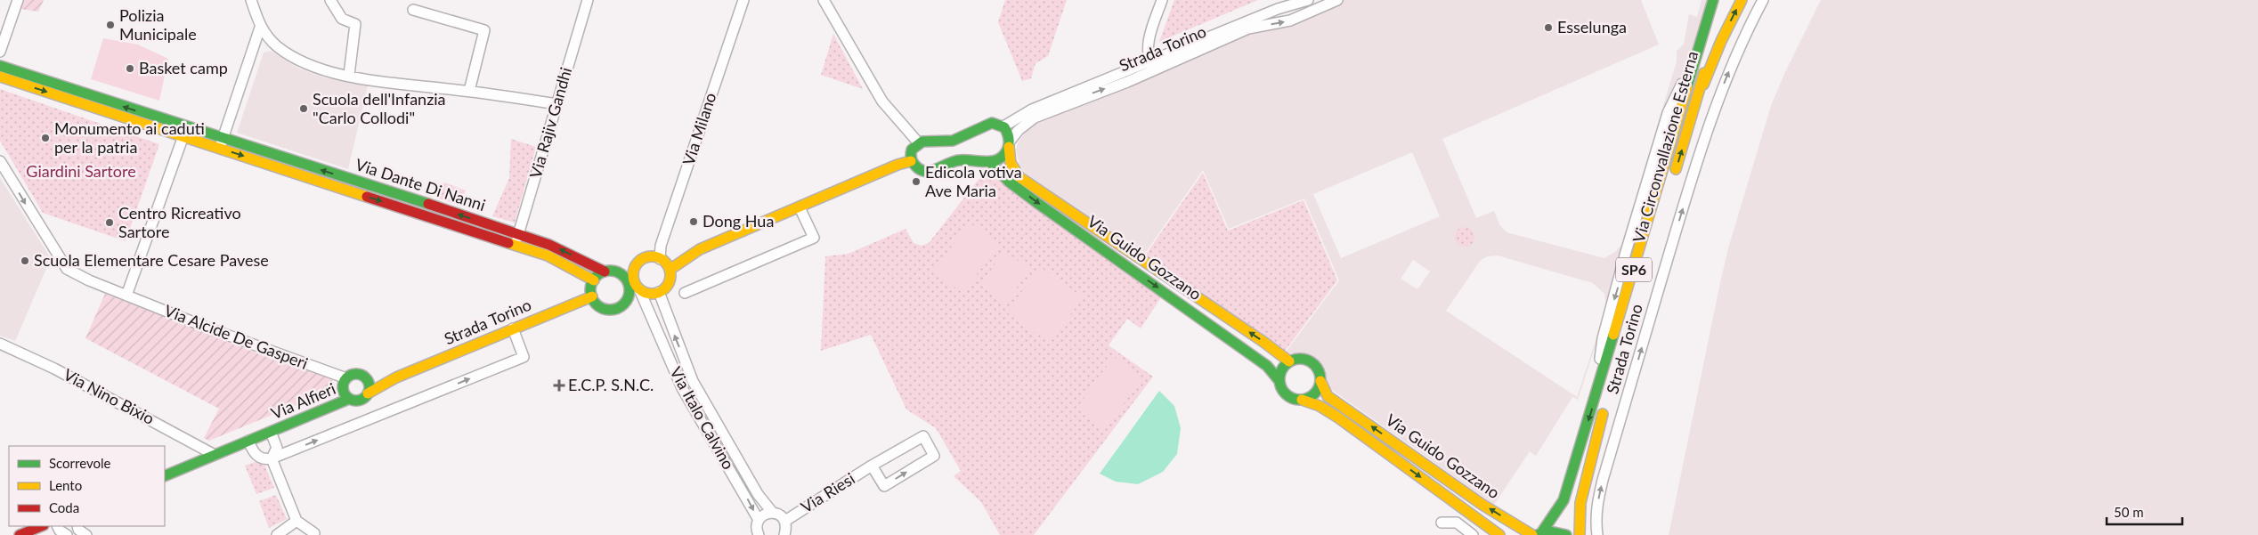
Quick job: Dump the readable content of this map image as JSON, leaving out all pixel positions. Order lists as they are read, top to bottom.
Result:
{
  "streets": {
    "street": [
      "Strada Torino",
      "Via Rajiv Gandhi",
      "Via Milano",
      "Via Circonvallazione Esterna",
      "Via Dante Di Nanni",
      "Via Guido Gozzano",
      "SP6",
      "Via Alcide De Gasperi",
      "Via Nino Bixio",
      "Via Alfieri",
      "Via Italo Calvino",
      "Via Riesi"
    ]
  },
  "crossings": [
    ["Strada Torino", "Via Dante Di Nanni"],
    ["Strada Torino", "Via Guido Gozzano"],
    ["Strada Torino", "Via Alcide De Gasperi"],
    ["Strada Torino", "Via Alfieri"],
    ["Strada Torino", "Via Italo Calvino"],
    ["Via Rajiv Gandhi", "Via Dante Di Nanni"],
    ["Via Milano", "Via Italo Calvino"],
    ["Via Circonvallazione Esterna", "Via Guido Gozzano"],
    ["Via Dante Di Nanni", "Via Italo Calvino"],
    ["Via Alcide De Gasperi", "Via Alfieri"],
    ["Via Nino Bixio", "Via Alfieri"],
    ["Via Italo Calvino", "Via Riesi"]
  ],
  "one_way": ["Strada Torino", "Via Alcide De Gasperi"],
  "parks": ["Giardini Sartore"],
  "places": {
    "other": [
      "Polizia Municipale",
      "Esselunga",
      "Basket camp",
      "Scuola dell'Infanzia \"Carlo Collodi\"",
      "Monumento ai caduti per la patria",
      "Edicola votiva Ave Maria",
      "Dong Hua",
      "Centro Ricreativo Sartore",
      "Scuola Elementare Cesare Pavese"
    ],
    "health": ["E.C.P. S.N.C."]
  },
  "legend": ["Scorrevole", "Lento", "Coda"],
  "scale_bar": "50 m"
}
